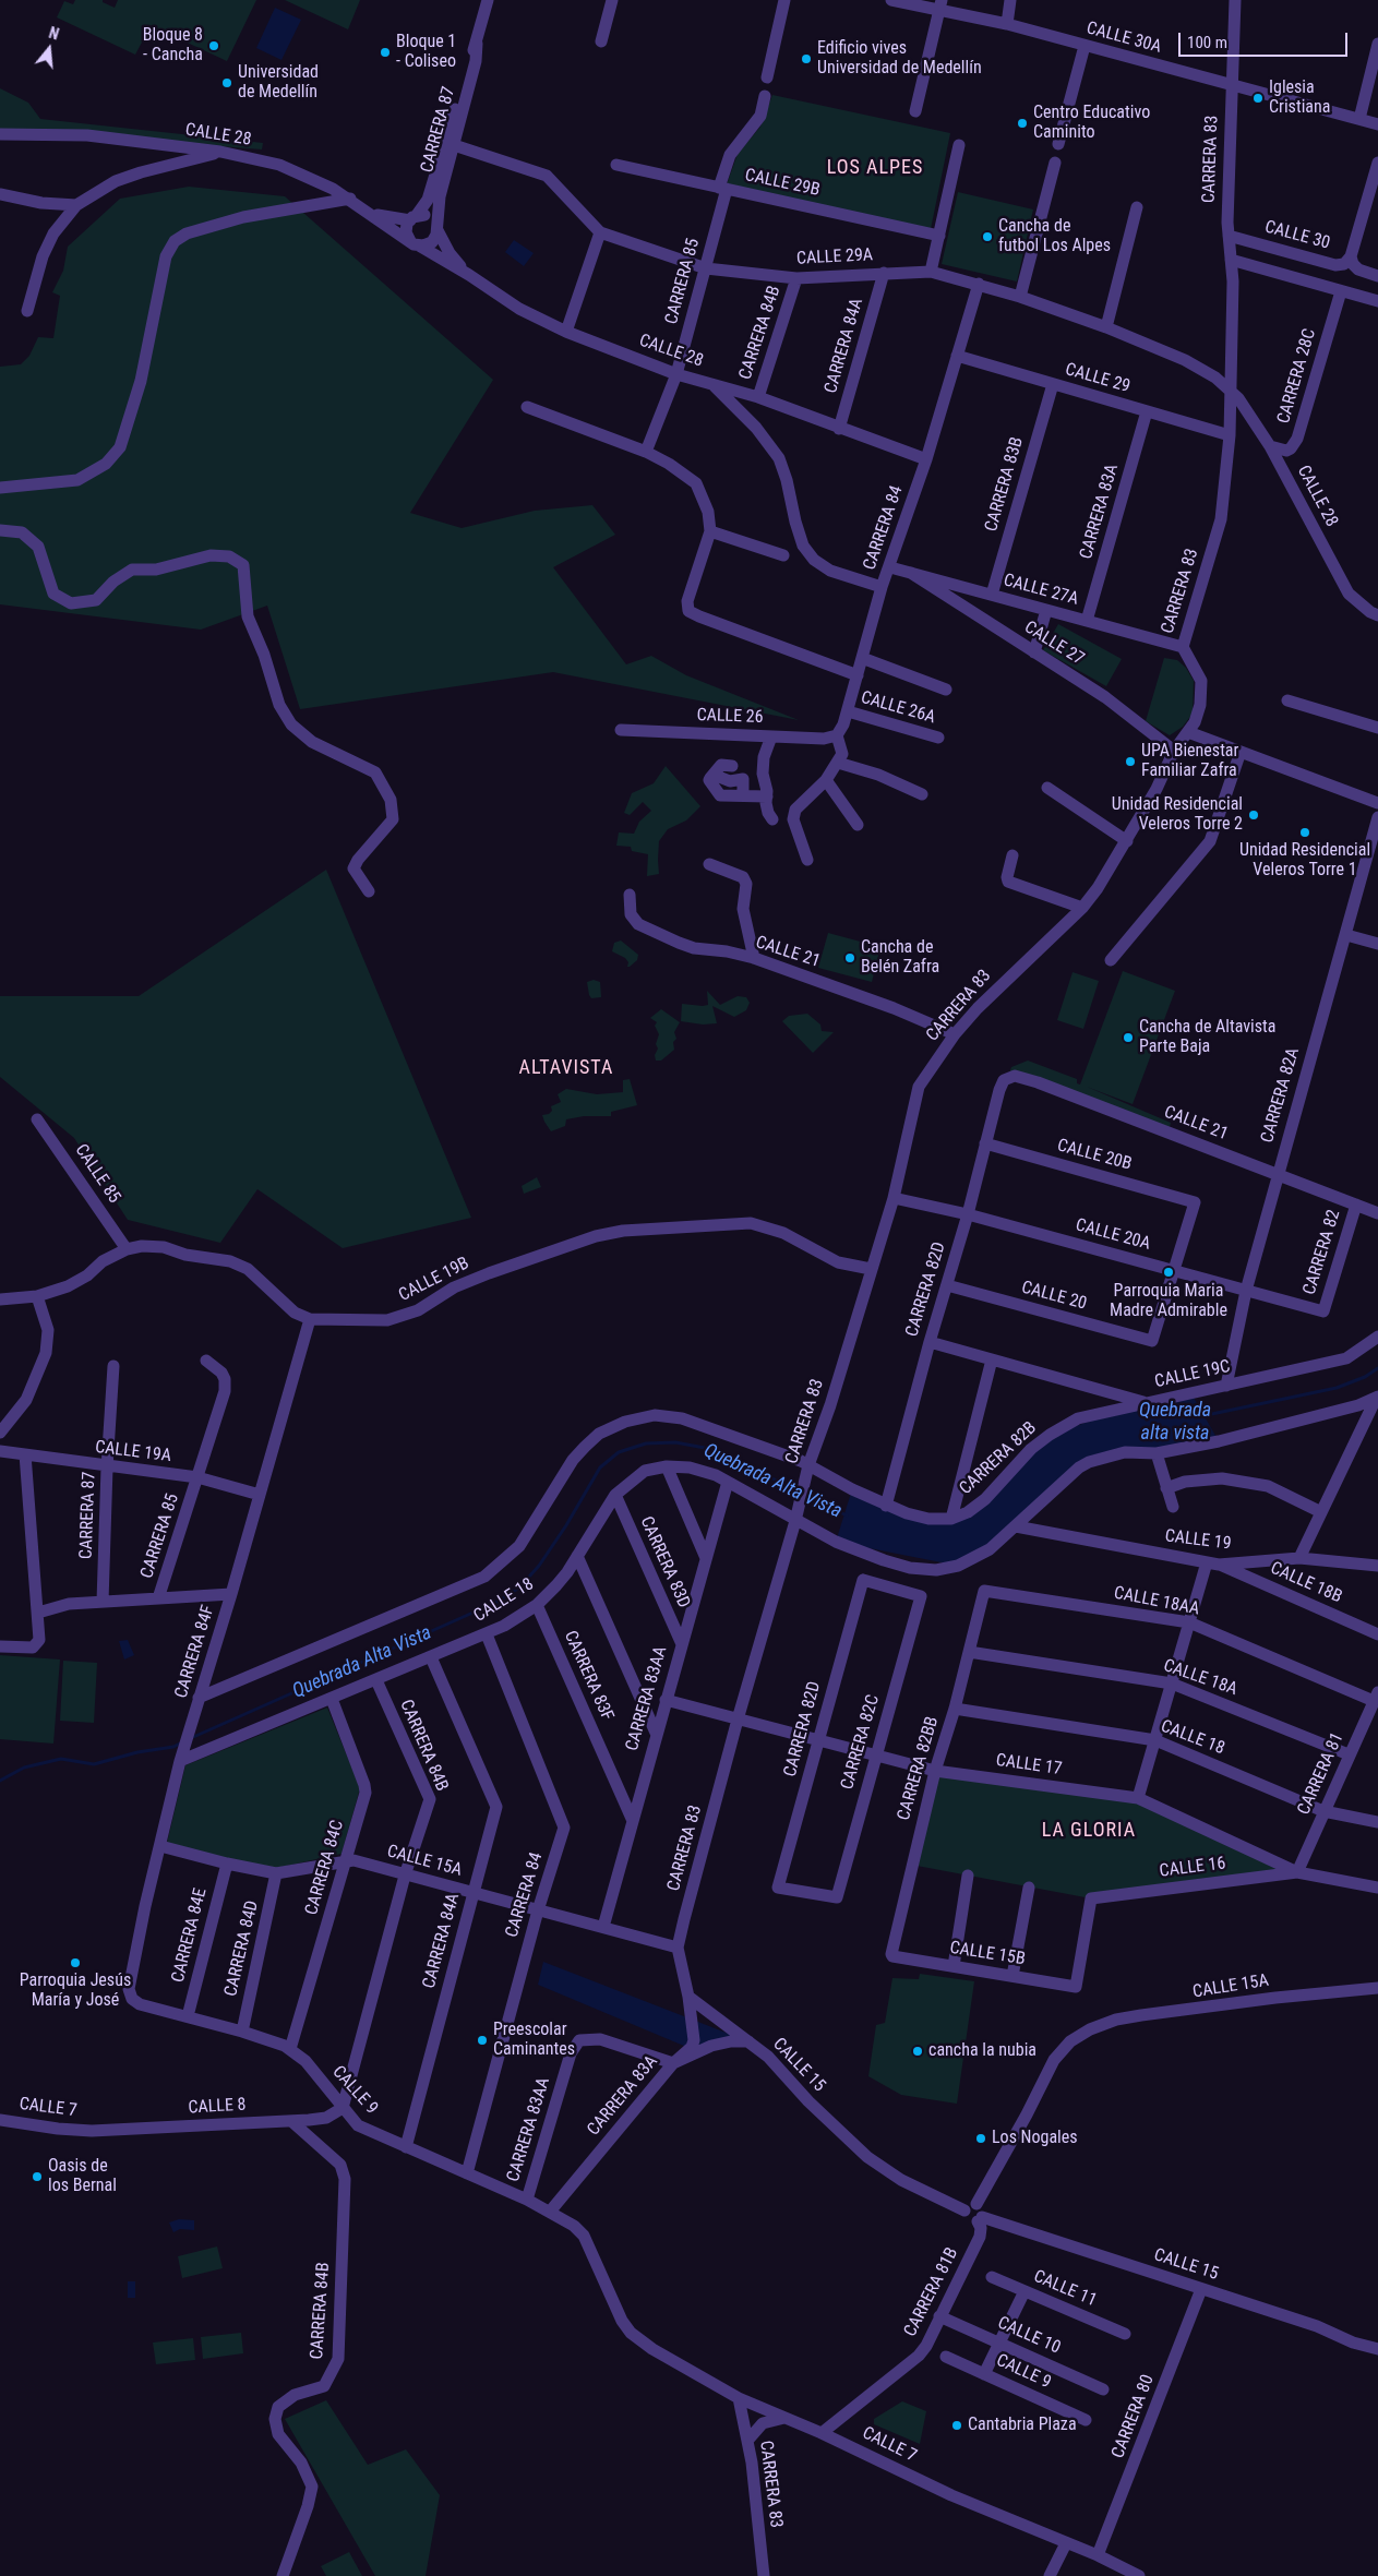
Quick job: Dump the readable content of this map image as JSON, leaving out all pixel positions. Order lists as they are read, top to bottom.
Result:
{
  "streets": {
    "street": [
      "CALLE 30A",
      "CARRERA 87",
      "CALLE 28",
      "CARRERA 83",
      "CALLE 29B",
      "CALLE 30",
      "CALLE 29A",
      "CARRERA 85",
      "CARRERA 84B",
      "CARRERA 84A",
      "CARRERA 28C",
      "CALLE 29",
      "CARRERA 83B",
      "CARRERA 83A",
      "CARRERA 84",
      "CALLE 27A",
      "CALLE 27",
      "CALLE 26A",
      "CALLE 26",
      "CALLE 21",
      "CARRERA 82A",
      "CALLE 20B",
      "CALLE 85",
      "CALLE 20A",
      "CARRERA 82",
      "CALLE 19B",
      "CARRERA 82D",
      "CALLE 20",
      "CALLE 19C",
      "CALLE 19A",
      "CARRERA 82B",
      "CALLE 19",
      "CARRERA 83D",
      "CALLE 18B",
      "CALLE 18",
      "CALLE 18AA",
      "CARRERA 84F",
      "CARRERA 83F",
      "CALLE 18A",
      "CARRERA 83AA",
      "CARRERA 82C",
      "CALLE 17",
      "CARRERA 82BB",
      "CARRERA 81",
      "CALLE 15A",
      "CARRERA 84C",
      "CALLE 16",
      "CARRERA 84E",
      "CARRERA 84D",
      "CALLE 15B",
      "CALLE 15",
      "CALLE 9",
      "CALLE 8",
      "CALLE 7",
      "CALLE 11",
      "CARRERA 81B",
      "CALLE 10",
      "CARRERA 80"
    ]
  },
  "crossings": [
    ["CALLE 30A", "CARRERA 83"],
    ["CARRERA 87", "CALLE 28"],
    ["CARRERA 87", "CALLE 29A"],
    ["CARRERA 87", "CALLE 19A"],
    ["CALLE 28", "CARRERA 83"],
    ["CALLE 28", "CALLE 29A"],
    ["CALLE 28", "CARRERA 85"],
    ["CALLE 28", "CARRERA 84B"],
    ["CALLE 28", "CARRERA 84A"],
    ["CALLE 28", "CARRERA 28C"],
    ["CALLE 28", "CARRERA 84"],
    ["CARRERA 83", "CALLE 30"],
    ["CARRERA 83", "CALLE 29A"],
    ["CARRERA 83", "CALLE 29"],
    ["CARRERA 83", "CARRERA 83A"],
    ["CARRERA 83", "CALLE 27A"],
    ["CARRERA 83", "CALLE 27"],
    ["CARRERA 83", "CALLE 21"],
    ["CARRERA 83", "CALLE 20A"],
    ["CARRERA 83", "CALLE 19B"],
    ["CARRERA 83", "CALLE 18"],
    ["CARRERA 83", "CARRERA 83AA"],
    ["CARRERA 83", "CALLE 17"],
    ["CARRERA 83", "CALLE 15A"],
    ["CARRERA 83", "CALLE 15"],
    ["CARRERA 83", "CALLE 7"],
    ["CALLE 29B", "CARRERA 85"],
    ["CALLE 29A", "CARRERA 85"],
    ["CALLE 29A", "CARRERA 84B"],
    ["CALLE 29A", "CARRERA 84A"],
    ["CALLE 29A", "CARRERA 84"],
    ["CARRERA 85", "CALLE 19A"],
    ["CARRERA 84B", "CALLE 18"],
    ["CARRERA 84B", "CALLE 15A"],
    ["CARRERA 84B", "CALLE 9"],
    ["CARRERA 84B", "CALLE 8"],
    ["CARRERA 84A", "CALLE 18"],
    ["CARRERA 84A", "CALLE 15A"],
    ["CARRERA 84A", "CALLE 9"],
    ["CALLE 29", "CARRERA 83B"],
    ["CALLE 29", "CARRERA 83A"],
    ["CALLE 29", "CARRERA 84"],
    ["CARRERA 83B", "CALLE 27A"],
    ["CARRERA 83A", "CALLE 27A"],
    ["CARRERA 83A", "CARRERA 83AA"],
    ["CARRERA 83A", "CALLE 15"],
    ["CARRERA 83A", "CALLE 9"],
    ["CARRERA 84", "CALLE 27A"],
    ["CARRERA 84", "CALLE 26A"],
    ["CARRERA 84", "CALLE 26"],
    ["CARRERA 84", "CALLE 18"],
    ["CARRERA 84", "CALLE 15A"],
    ["CARRERA 84", "CALLE 9"],
    ["CALLE 27A", "CALLE 27"],
    ["CALLE 21", "CARRERA 82A"],
    ["CALLE 21", "CARRERA 82"],
    ["CALLE 21", "CARRERA 82D"],
    ["CARRERA 82A", "CALLE 20A"],
    ["CARRERA 82A", "CALLE 19C"],
    ["CALLE 20B", "CALLE 20A"],
    ["CALLE 20B", "CARRERA 82D"],
    ["CALLE 20B", "CALLE 20"],
    ["CALLE 85", "CALLE 19B"],
    ["CALLE 20A", "CARRERA 82"],
    ["CALLE 20A", "CARRERA 82D"],
    ["CALLE 20A", "CALLE 20"],
    ["CALLE 19B", "CARRERA 84F"],
    ["CARRERA 82D", "CALLE 20"],
    ["CARRERA 82D", "CALLE 19C"],
    ["CARRERA 82D", "CARRERA 82C"],
    ["CARRERA 82D", "CALLE 17"],
    ["CALLE 19C", "CARRERA 82B"],
    ["CALLE 19A", "CARRERA 84F"],
    ["CALLE 19", "CALLE 18B"],
    ["CARRERA 83D", "CALLE 18"],
    ["CARRERA 83D", "CARRERA 83AA"],
    ["CALLE 18", "CARRERA 84F"],
    ["CALLE 18", "CARRERA 83F"],
    ["CALLE 18", "CARRERA 83AA"],
    ["CALLE 18", "CARRERA 82BB"],
    ["CALLE 18", "CARRERA 81"],
    ["CALLE 18", "CARRERA 84C"],
    ["CALLE 18AA", "CARRERA 82BB"],
    ["CALLE 18AA", "CARRERA 81"],
    ["CARRERA 84F", "CALLE 15A"],
    ["CARRERA 84F", "CALLE 9"],
    ["CARRERA 83F", "CARRERA 83AA"],
    ["CALLE 18A", "CARRERA 82BB"],
    ["CALLE 18A", "CARRERA 81"],
    ["CARRERA 83AA", "CALLE 17"],
    ["CARRERA 83AA", "CALLE 15A"],
    ["CARRERA 83AA", "CALLE 9"],
    ["CARRERA 82C", "CALLE 17"],
    ["CALLE 17", "CARRERA 82BB"],
    ["CALLE 17", "CARRERA 81"],
    ["CALLE 17", "CALLE 16"],
    ["CARRERA 82BB", "CALLE 15B"],
    ["CARRERA 81", "CALLE 16"],
    ["CALLE 15A", "CARRERA 84C"],
    ["CALLE 15A", "CARRERA 84E"],
    ["CALLE 15A", "CARRERA 84D"],
    ["CALLE 15A", "CALLE 15"],
    ["CARRERA 84C", "CALLE 9"],
    ["CALLE 16", "CALLE 15B"],
    ["CARRERA 84E", "CALLE 9"],
    ["CARRERA 84D", "CALLE 9"],
    ["CALLE 15", "CARRERA 81B"],
    ["CALLE 15", "CARRERA 80"],
    ["CALLE 9", "CALLE 8"],
    ["CALLE 9", "CALLE 7"],
    ["CALLE 8", "CALLE 7"],
    ["CALLE 7", "CARRERA 81B"],
    ["CALLE 7", "CARRERA 80"],
    ["CARRERA 81B", "CALLE 10"]
  ],
  "districts": ["LOS ALPES", "ALTAVISTA", "LA GLORIA"],
  "water": ["Quebrada alta vista", "Quebrada Alta Vista"],
  "places": [
    "Bloque 8 - Cancha",
    "Bloque 1 - Coliseo",
    "Edificio vives Universidad de Medellín",
    "Universidad de Medellín",
    "Iglesia Cristiana",
    "Centro Educativo Caminito",
    "Cancha de futbol Los Alpes",
    "UPA Bienestar Familiar Zafra",
    "Unidad Residencial Veleros Torre 2",
    "Unidad Residencial Veleros Torre 1",
    "Cancha de Belén Zafra",
    "Cancha de Altavista Parte Baja",
    "Parroquia Maria Madre Admirable",
    "Parroquia Jesús María y José",
    "Preescolar Caminantes",
    "cancha la nubia",
    "Los Nogales",
    "Oasis de los Bernal",
    "Cantabria Plaza"
  ],
  "scale_bar": "100 m",
  "north": "top"
}
